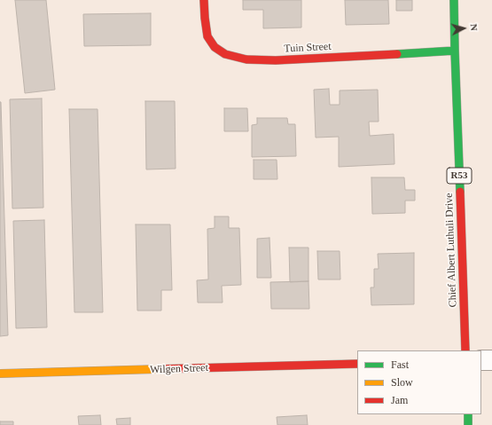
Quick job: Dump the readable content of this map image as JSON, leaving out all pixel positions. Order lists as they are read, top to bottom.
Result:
{
  "streets": {
    "street": [
      "Tuin Street",
      "R53",
      "Chief Albert Luthuli Drive",
      "Wilgen Street"
    ]
  },
  "crossings": [
    ["Tuin Street", "Chief Albert Luthuli Drive"]
  ],
  "legend": ["Fast", "Slow", "Jam"],
  "north": "right"
}
